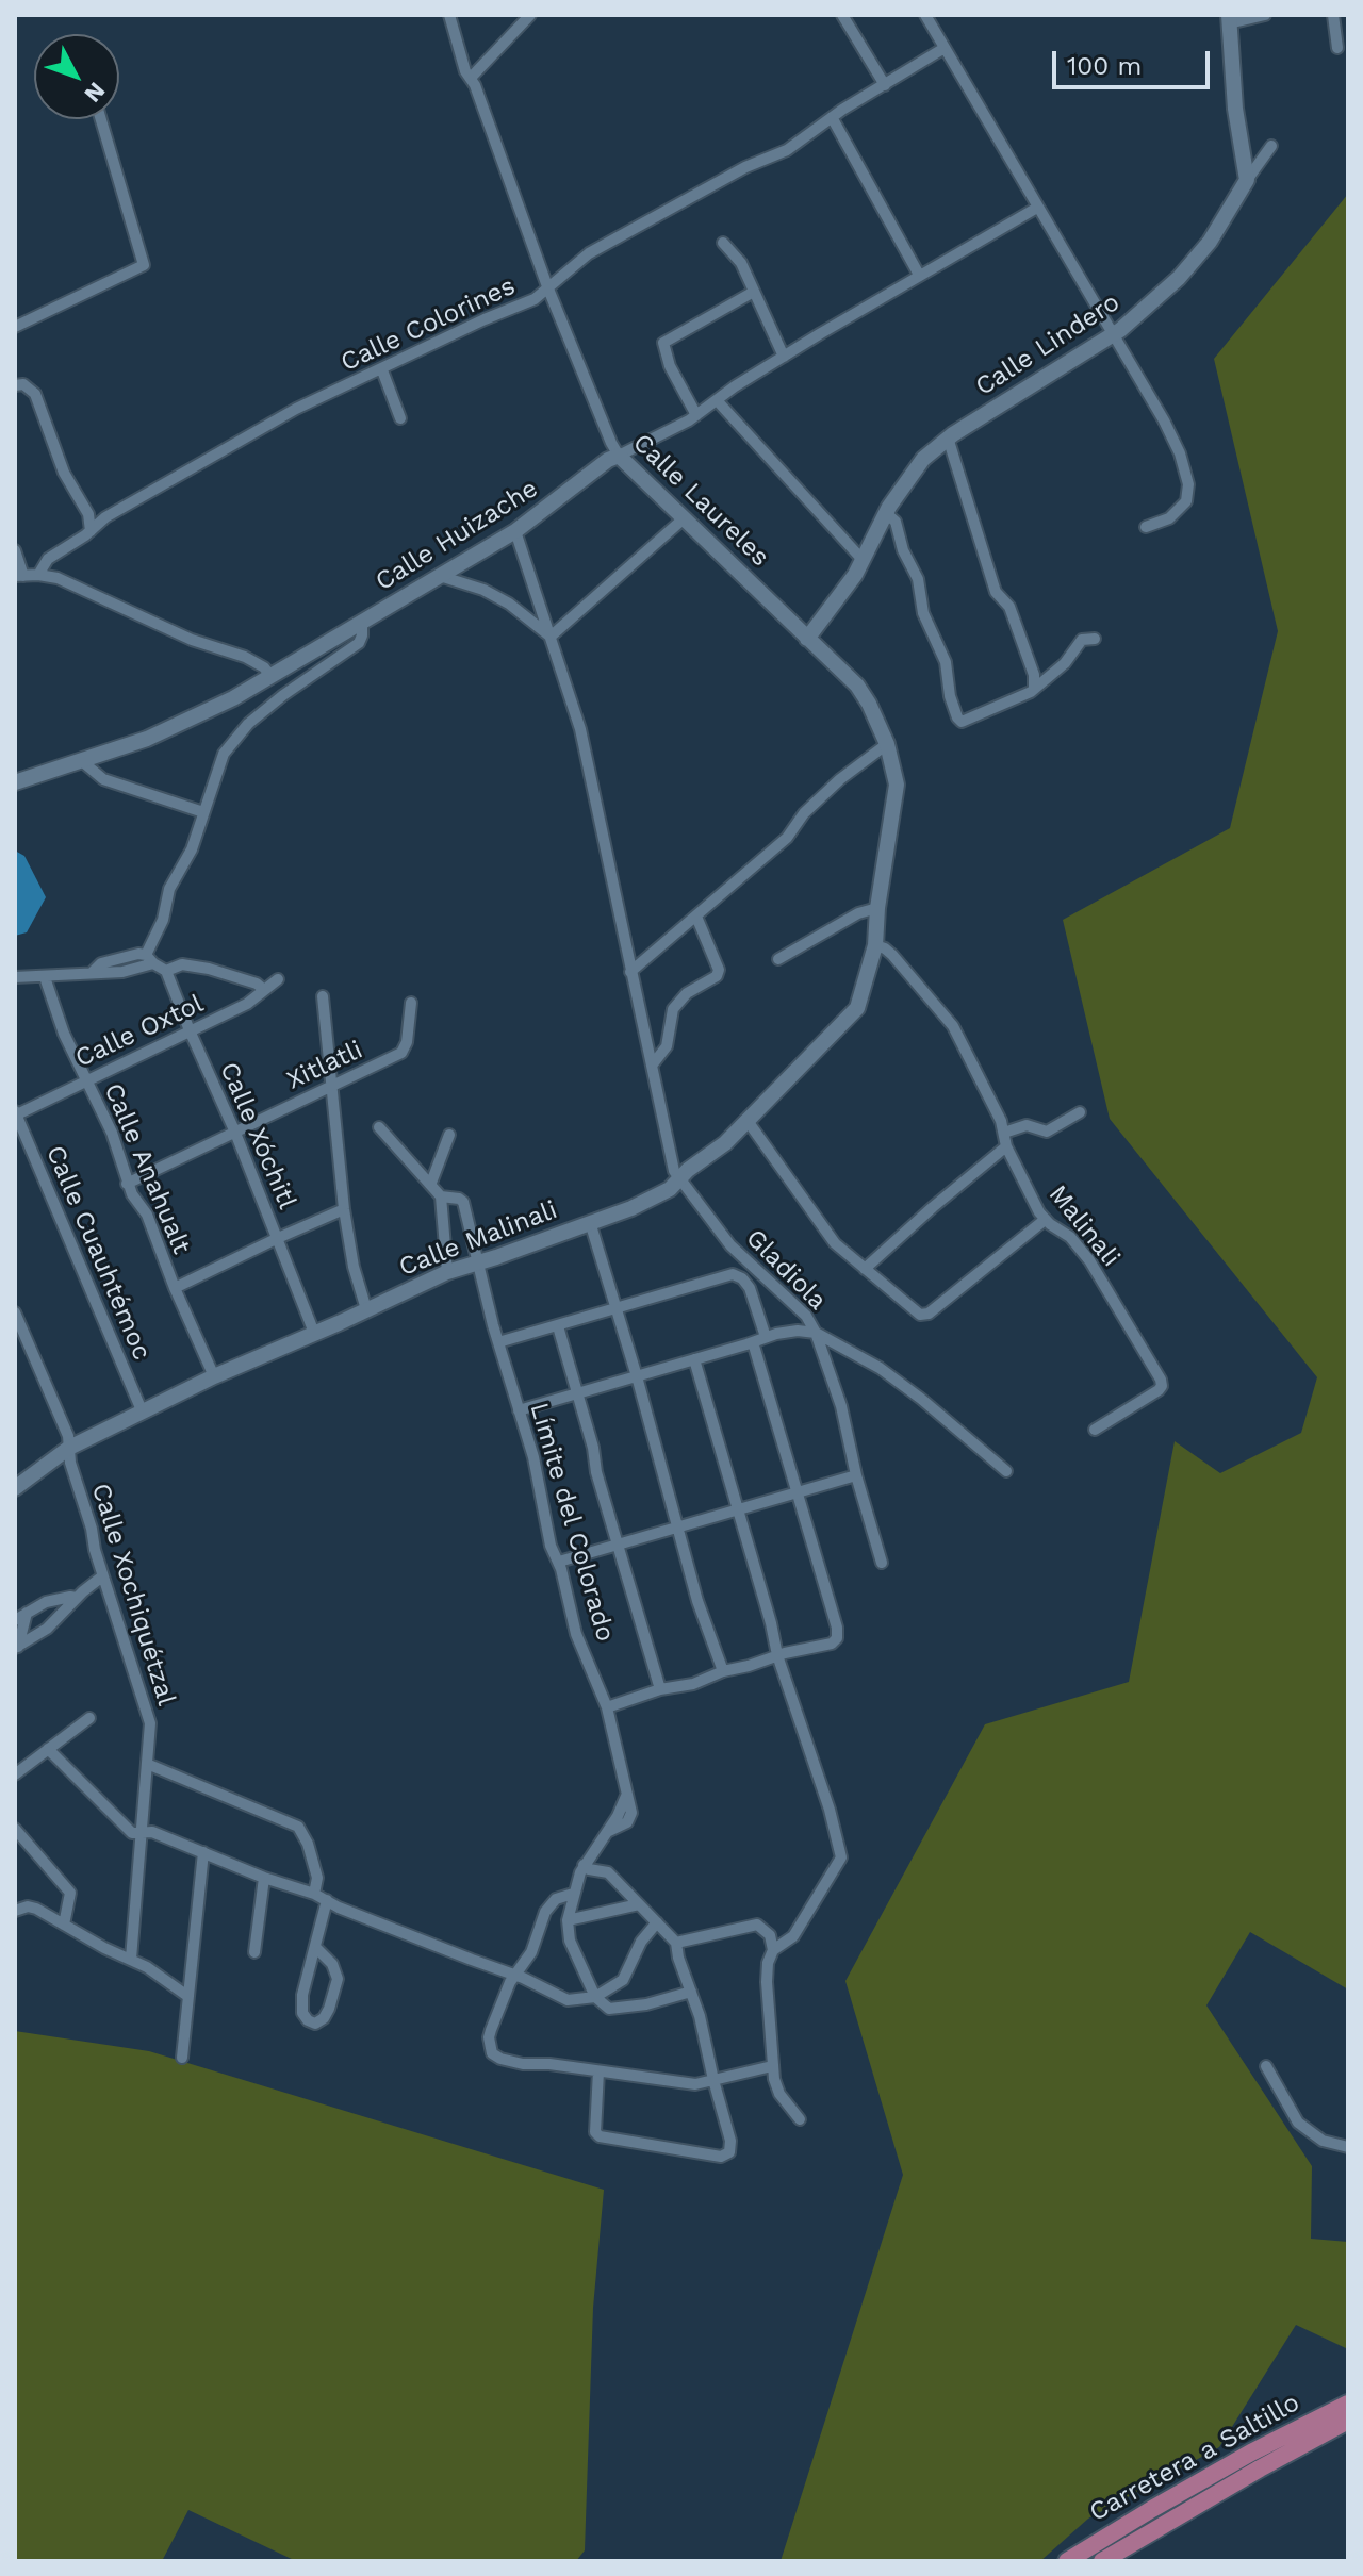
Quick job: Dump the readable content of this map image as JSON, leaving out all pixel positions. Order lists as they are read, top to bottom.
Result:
{
  "streets": {
    "main road": ["Carretera a Saltillo"],
    "street": [
      "Calle Colorines",
      "Calle Lindero",
      "Calle Laureles",
      "Calle Huizache",
      "Calle Oxtol",
      "Xitlatli",
      "Calle Xóchitl",
      "Calle Anahualt",
      "Malinali",
      "Calle Malinali",
      "Calle Cuauhtémoc",
      "Gladiola",
      "Límite del Colorado",
      "Calle Xochiquétzal"
    ]
  },
  "crossings": [
    ["Calle Colorines", "Calle Laureles"],
    ["Calle Lindero", "Calle Laureles"],
    ["Calle Laureles", "Calle Huizache"],
    ["Calle Laureles", "Malinali"],
    ["Calle Laureles", "Calle Malinali"],
    ["Calle Oxtol", "Calle Xóchitl"],
    ["Calle Oxtol", "Calle Anahualt"],
    ["Calle Oxtol", "Calle Cuauhtémoc"],
    ["Xitlatli", "Calle Xóchitl"],
    ["Xitlatli", "Calle Anahualt"],
    ["Calle Xóchitl", "Calle Malinali"],
    ["Calle Anahualt", "Calle Malinali"],
    ["Malinali", "Calle Malinali"],
    ["Calle Malinali", "Calle Cuauhtémoc"],
    ["Calle Malinali", "Gladiola"],
    ["Calle Malinali", "Límite del Colorado"],
    ["Calle Malinali", "Calle Xochiquétzal"]
  ],
  "scale_bar": "100 m",
  "north": "bottom right"
}
